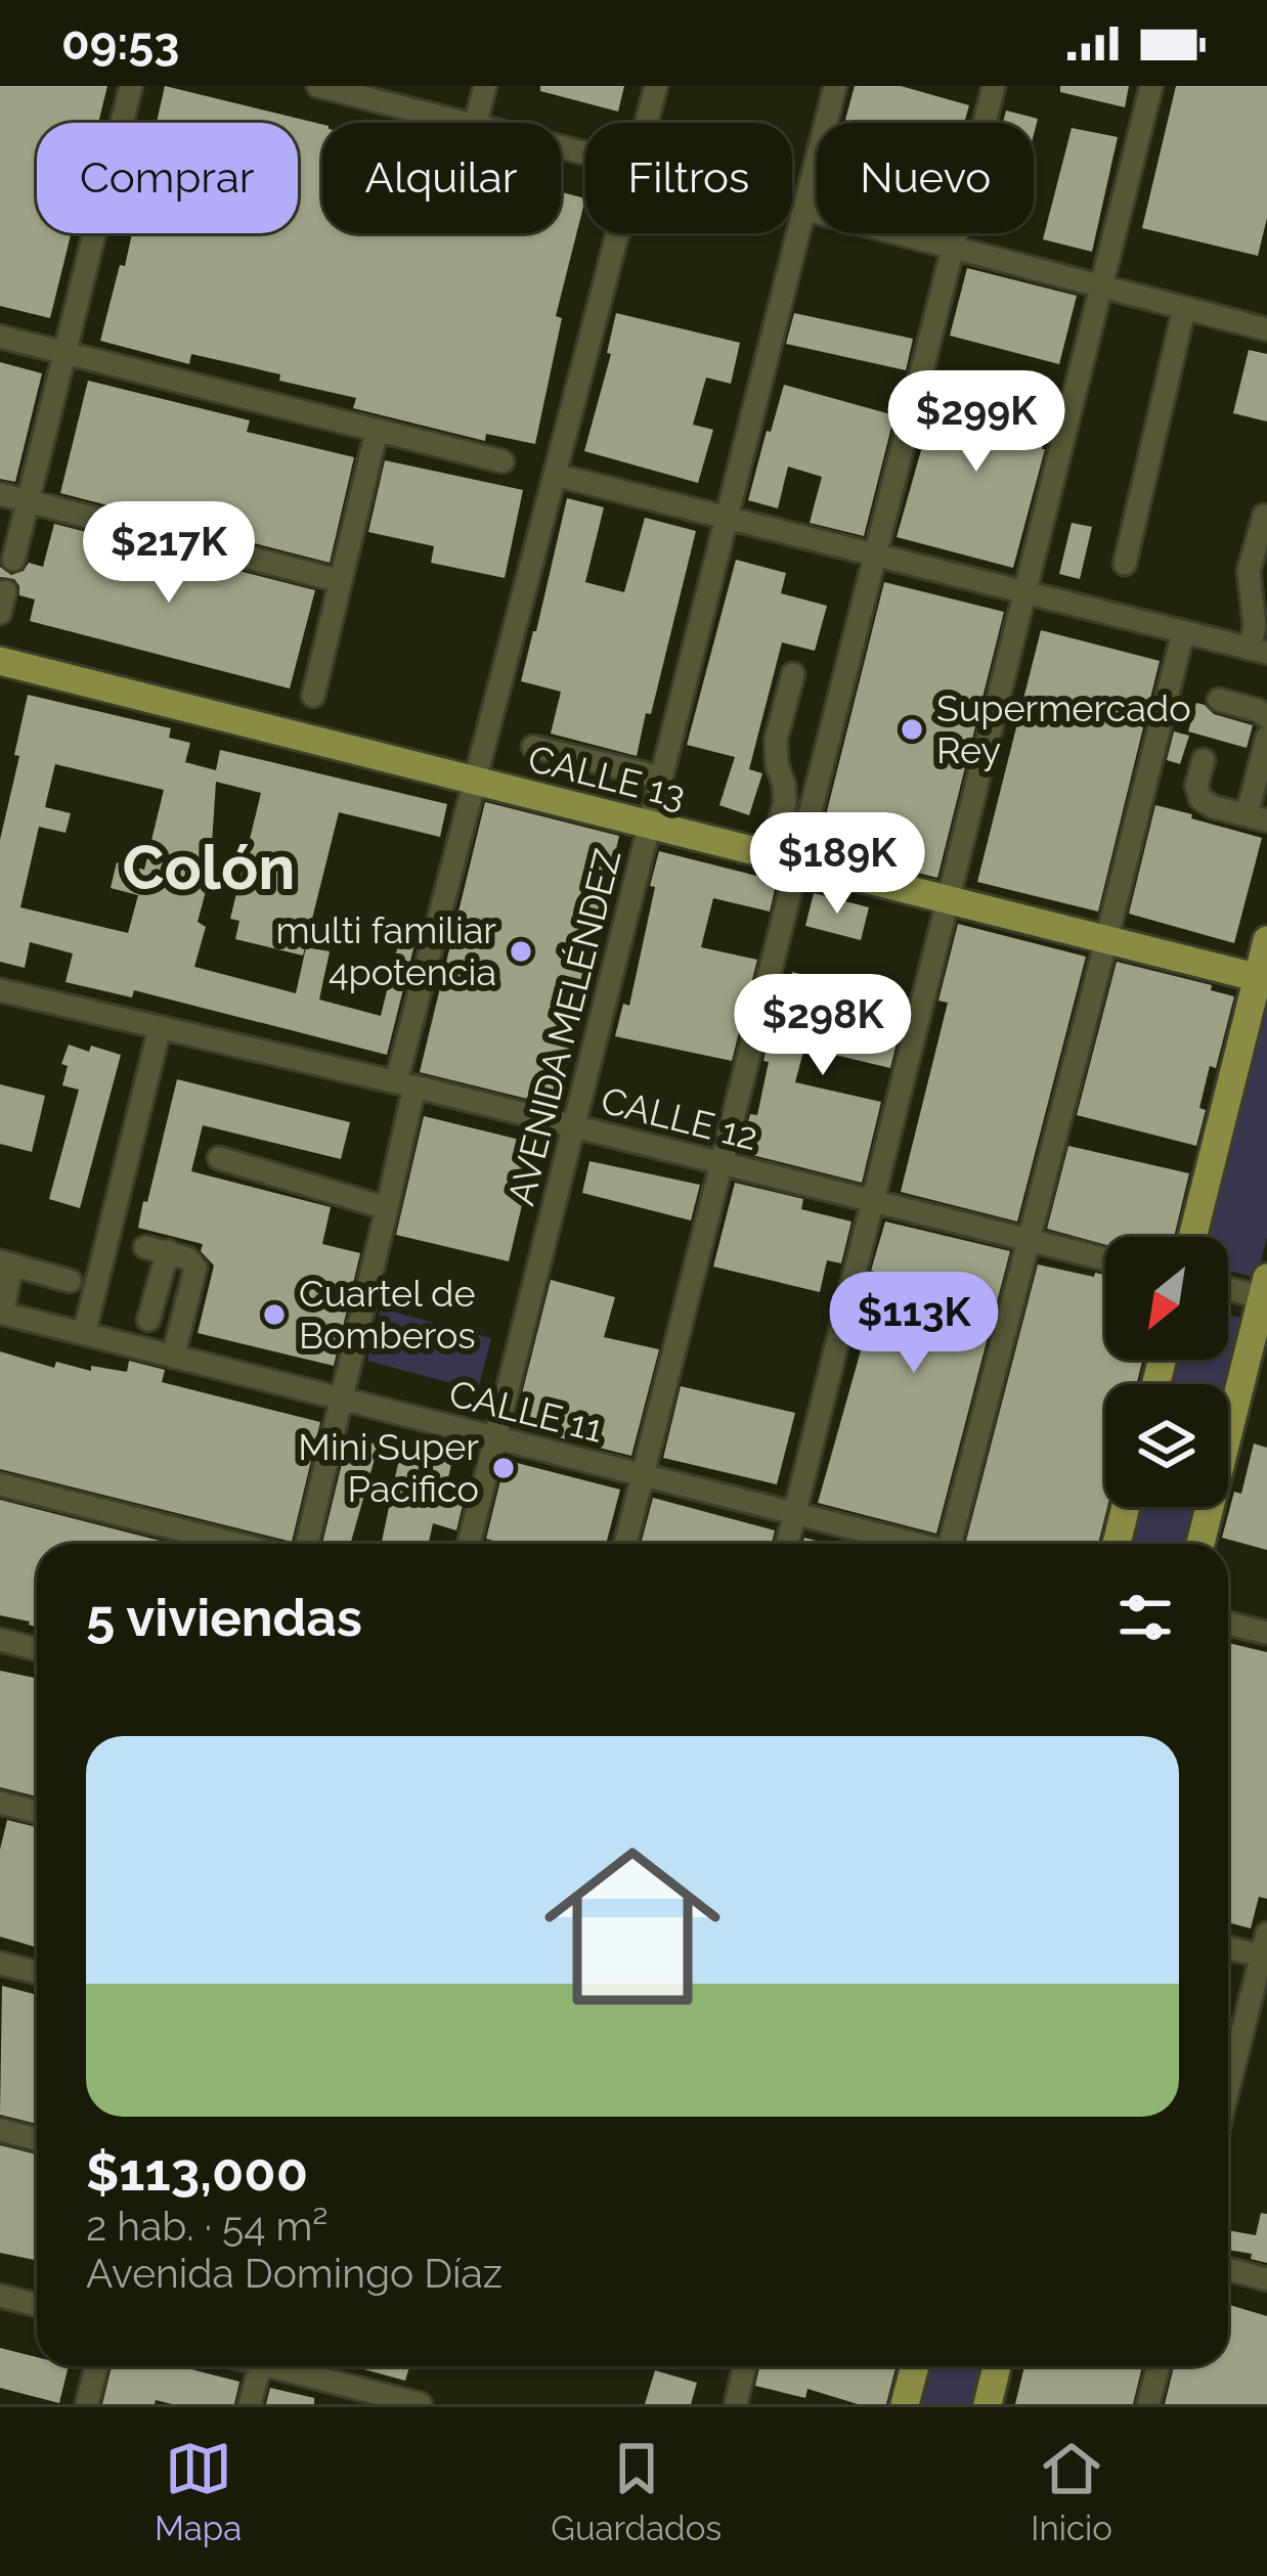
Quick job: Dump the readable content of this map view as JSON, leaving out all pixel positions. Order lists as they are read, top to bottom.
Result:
{
  "streets": {
    "main road": ["CALLE 13"],
    "street": ["AVENIDA MELÉNDEZ", "CALLE 12", "CALLE 11"]
  },
  "crossings": [
    ["CALLE 13", "AVENIDA MELÉNDEZ"],
    ["AVENIDA MELÉNDEZ", "CALLE 12"],
    ["AVENIDA MELÉNDEZ", "CALLE 11"]
  ],
  "districts": ["Colón"],
  "places": [
    "Supermercado Rey",
    "multi familiar 4potencia",
    "Cuartel de Bomberos",
    "Mini Super Pacifico"
  ],
  "north": "bottom left",
  "page": {
    "status": "09:53",
    "chip": [
      "Comprar",
      "Alquilar",
      "Filtros",
      "Nuevo"
    ],
    "price": [
      "$299K",
      "$217K",
      "$189K",
      "$298K",
      "$113K"
    ],
    "heading": "5 viviendas",
    "list": [
      {
        "name": "$113,000",
        "note": "2 hab. · 54 m² · Avenida Domingo Díaz"
      }
    ],
    "tabs": ["Mapa", "Guardados", "Inicio"]
  }
}
